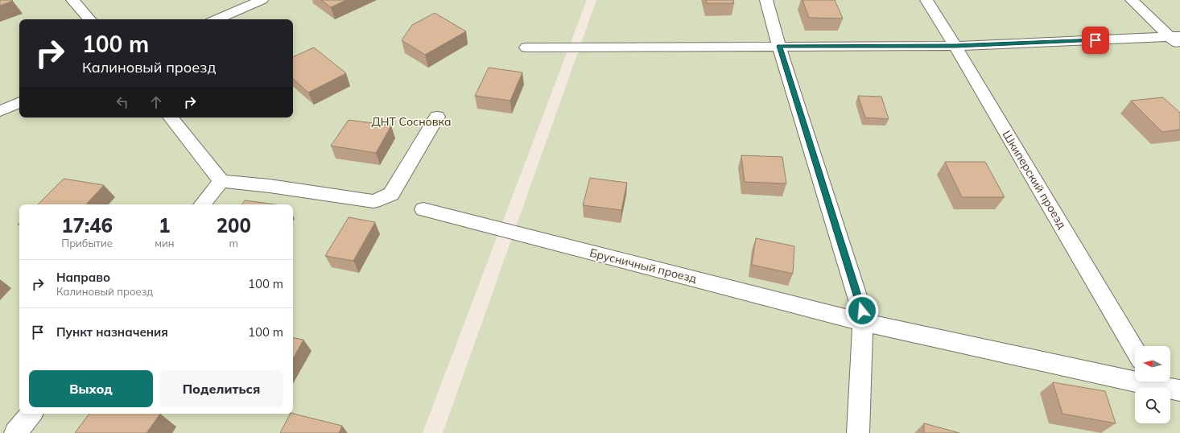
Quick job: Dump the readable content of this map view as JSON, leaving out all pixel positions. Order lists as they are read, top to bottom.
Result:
{
  "streets": {
    "street": ["Шкиперский проезд", "Брусничный проезд"]
  },
  "parks": ["ДНТ Сосновка"],
  "north": "left",
  "page": {
    "turn": ["100 m", "Калиновый проезд"],
    "eta": [
      "17:46",
      "Прибытие",
      "1",
      "мин",
      "200",
      "m"
    ],
    "list": [
      {
        "name": "Направо",
        "note": "Калиновый проезд",
        "value": "100 m"
      },
      {
        "name": "Пункт назначения",
        "value": "100 m"
      }
    ],
    "buttons": ["Выход", "Поделиться"]
  }
}
